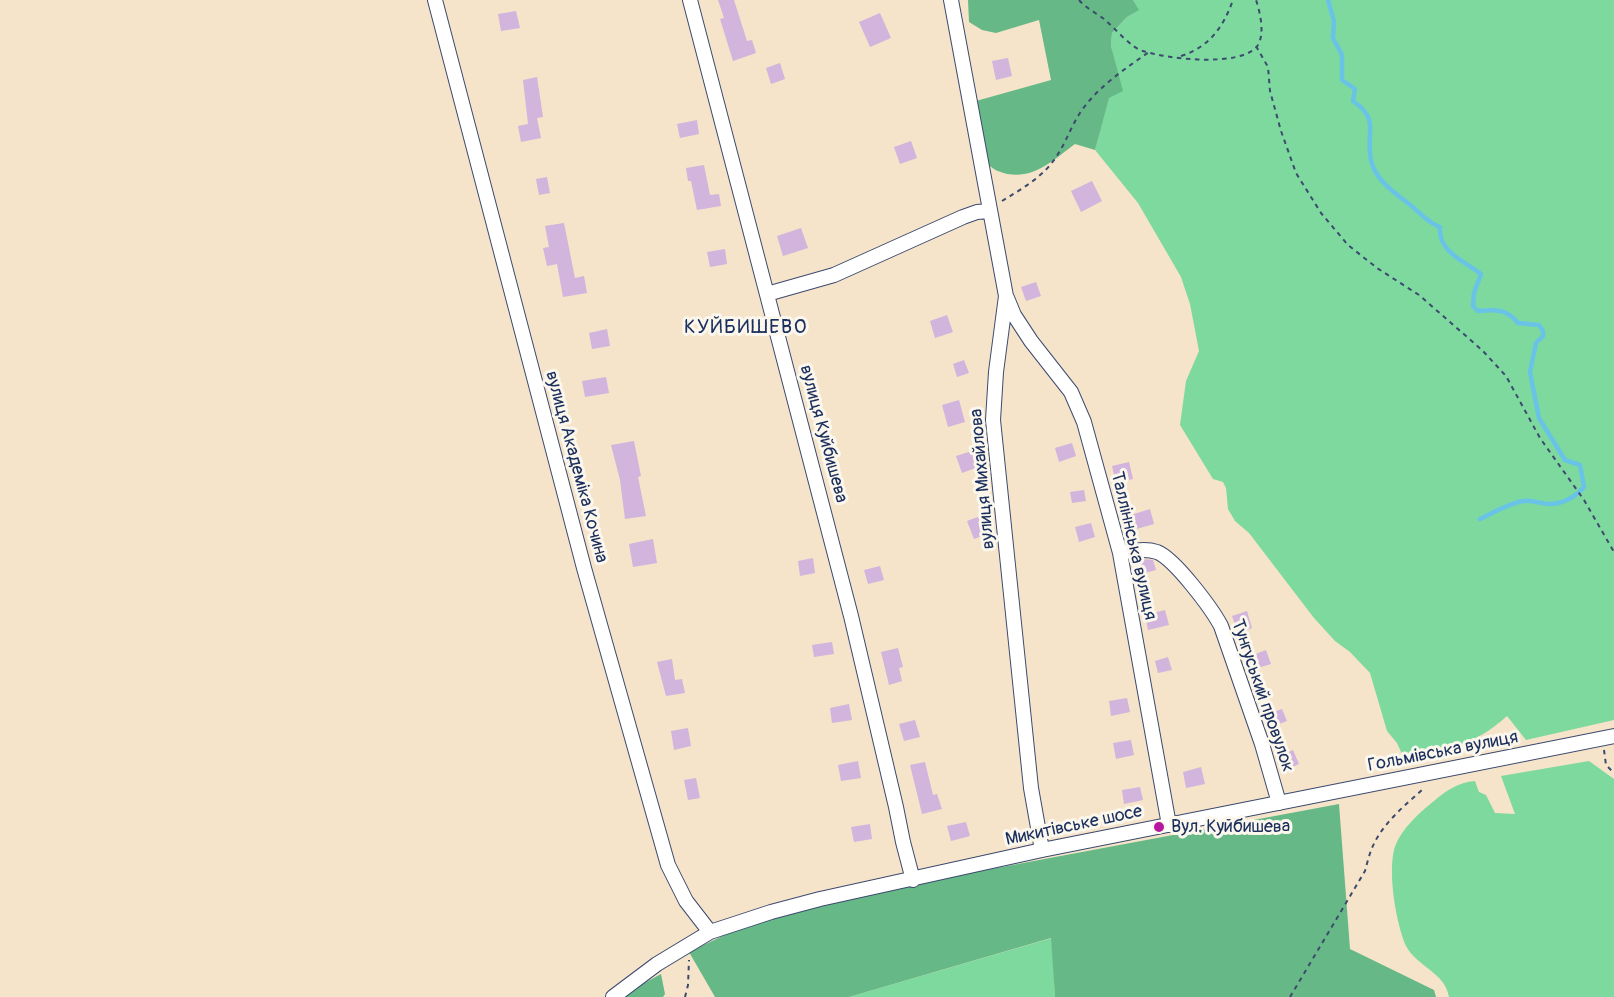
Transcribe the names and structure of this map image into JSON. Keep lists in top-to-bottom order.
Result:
{
  "streets": {
    "street": [
      "вулиця Куйбишева",
      "вулиця Академіка Кочина",
      "вулиця Михайлова",
      "Талліннська вулиця",
      "Тунгуський провулок",
      "Гольмівська вулиця",
      "Микитівське шосе"
    ]
  },
  "crossings": [
    ["вулиця Куйбишева", "Микитівське шосе"],
    ["вулиця Академіка Кочина", "Микитівське шосе"],
    ["вулиця Михайлова", "Талліннська вулиця"],
    ["вулиця Михайлова", "Микитівське шосе"],
    ["Талліннська вулиця", "Тунгуський провулок"],
    ["Талліннська вулиця", "Микитівське шосе"],
    ["Тунгуський провулок", "Гольмівська вулиця"],
    ["Тунгуський провулок", "Микитівське шосе"],
    ["Гольмівська вулиця", "Микитівське шосе"]
  ],
  "districts": ["КУЙБИШЕВО"],
  "places": ["Вул. Куйбишева"]
}
